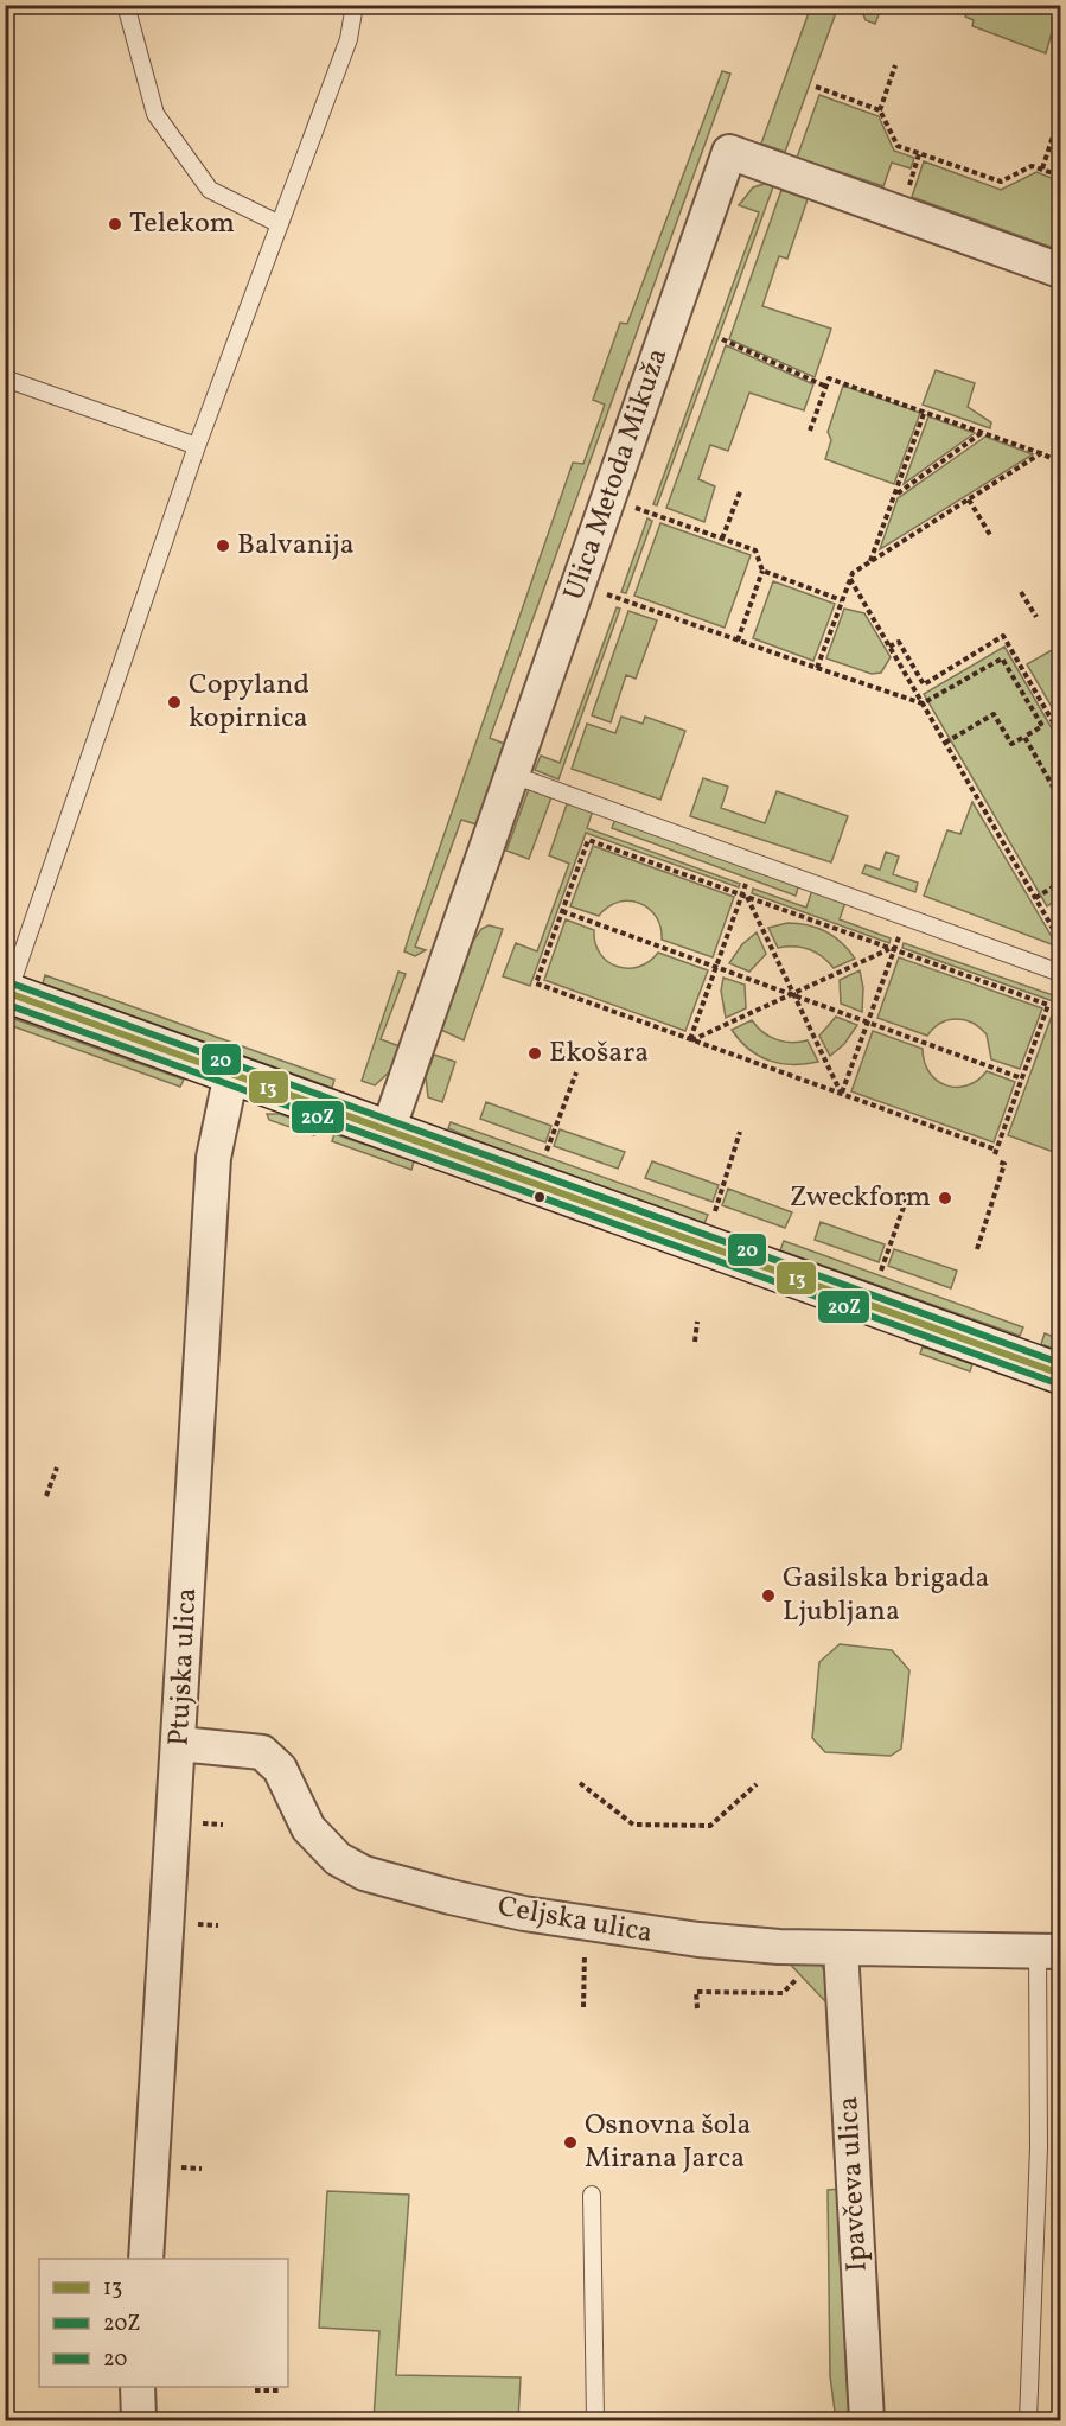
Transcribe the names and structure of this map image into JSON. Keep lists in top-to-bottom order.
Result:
{
  "streets": {
    "street": [
      "Ulica Metoda Mikuža",
      "Ptujska ulica",
      "Celjska ulica",
      "Ipavčeva ulica"
    ]
  },
  "crossings": [
    ["Ptujska ulica", "Celjska ulica"],
    ["Celjska ulica", "Ipavčeva ulica"]
  ],
  "places": [
    "Telekom",
    "Balvanija",
    "Copyland kopirnica",
    "Ekošara",
    "Zweckform",
    "Gasilska brigada Ljubljana",
    "Osnovna šola Mirana Jarca"
  ],
  "lines": ["transit line 20", "transit line 13", "transit line 20Z"],
  "legend": ["13", "20Z", "20"]
}
